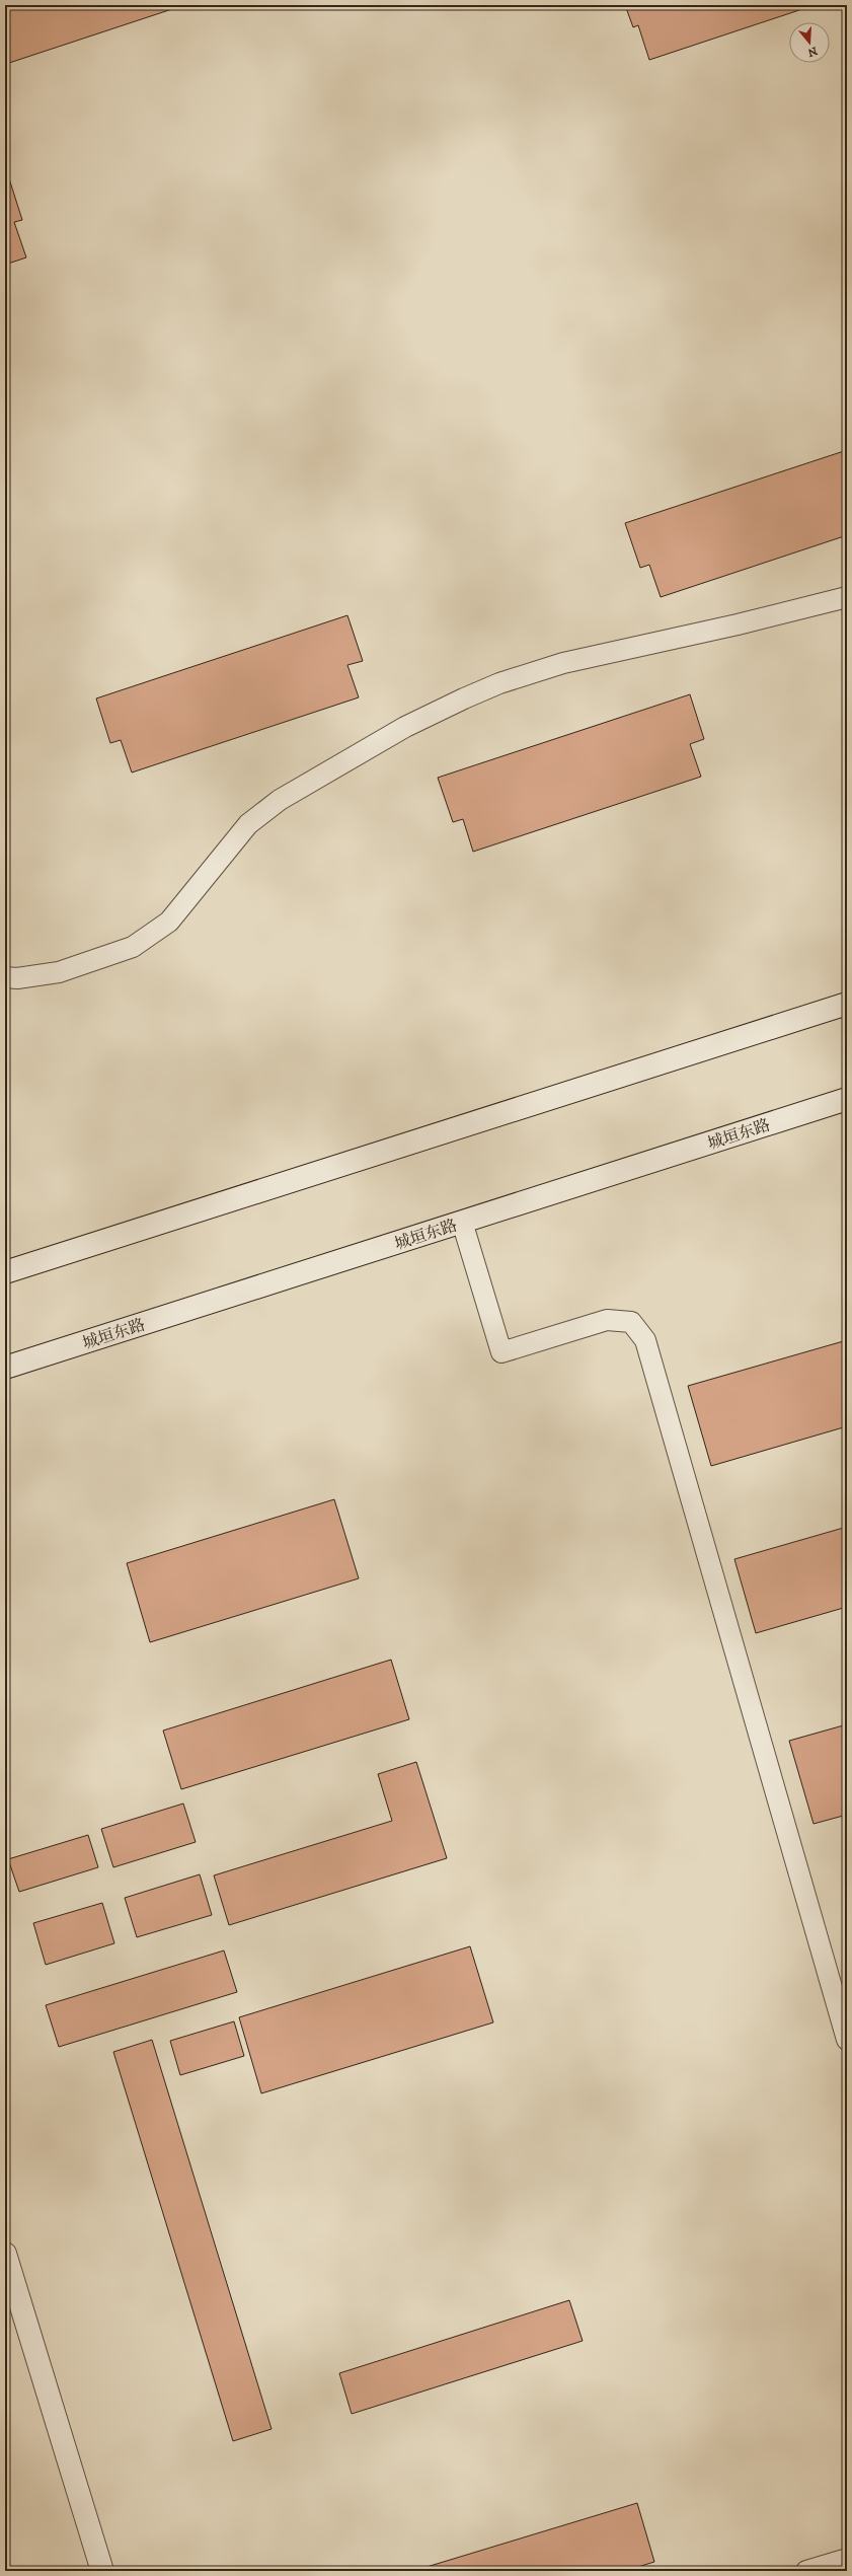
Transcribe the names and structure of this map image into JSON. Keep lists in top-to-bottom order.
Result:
{
  "streets": {
    "main road": ["城垣东路"]
  },
  "north": "bottom"
}
